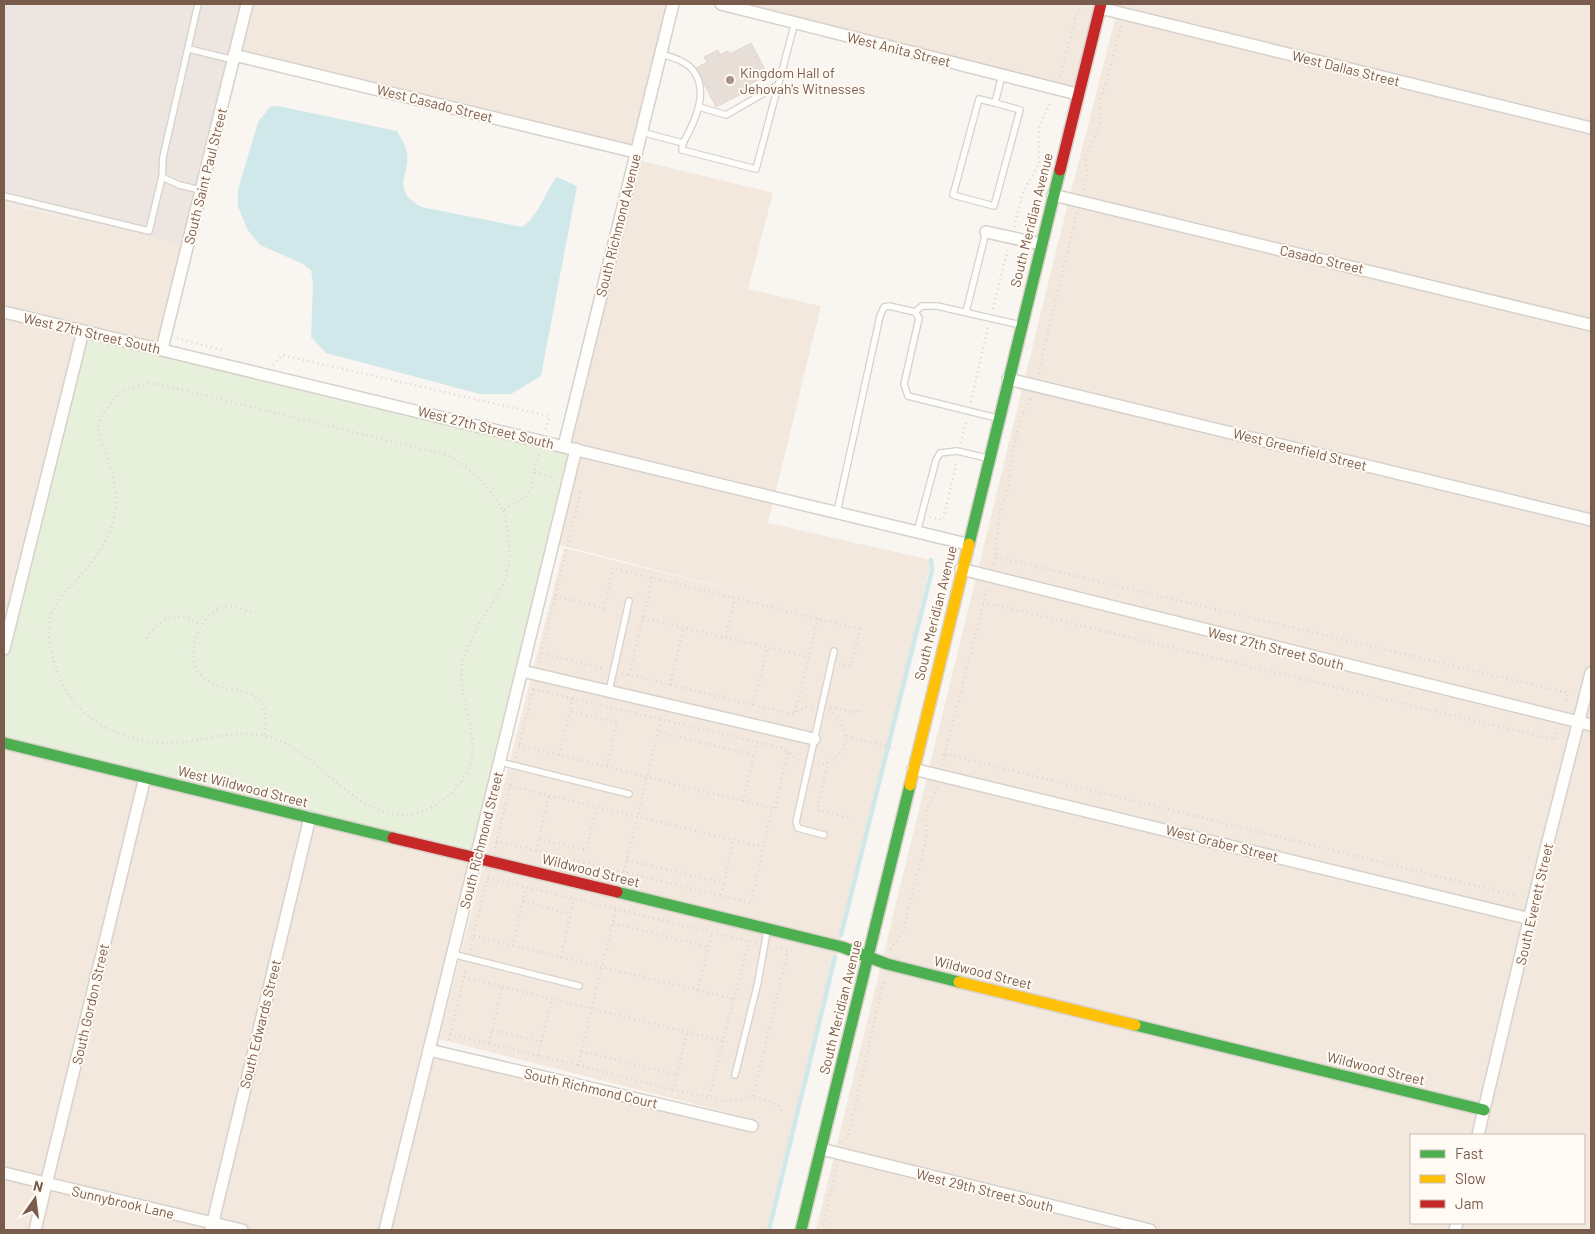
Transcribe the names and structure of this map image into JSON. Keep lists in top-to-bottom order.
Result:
{
  "streets": {
    "street": [
      "West Anita Street",
      "West Dallas Street",
      "West Casado Street",
      "South Saint Paul Street",
      "South Meridian Avenue",
      "South Richmond Avenue",
      "Casado Street",
      "West 27th Street South",
      "West Greenfield Street",
      "West Wildwood Street",
      "South Richmond Street",
      "West Graber Street",
      "Wildwood Street",
      "South Everett Street",
      "South Gordon Street",
      "South Edwards Street",
      "South Richmond Court",
      "West 29th Street South",
      "Sunnybrook Lane"
    ]
  },
  "crossings": [
    ["West Anita Street", "South Meridian Avenue"],
    ["West Dallas Street", "South Meridian Avenue"],
    ["West Casado Street", "South Saint Paul Street"],
    ["West Casado Street", "South Richmond Avenue"],
    ["South Saint Paul Street", "West 27th Street South"],
    ["South Meridian Avenue", "Casado Street"],
    ["South Meridian Avenue", "West 27th Street South"],
    ["South Meridian Avenue", "West Greenfield Street"],
    ["South Meridian Avenue", "West Graber Street"],
    ["South Meridian Avenue", "Wildwood Street"],
    ["South Meridian Avenue", "West 29th Street South"],
    ["South Richmond Avenue", "West 27th Street South"],
    ["West 27th Street South", "South Richmond Street"],
    ["West 27th Street South", "South Everett Street"],
    ["West Wildwood Street", "South Richmond Street"],
    ["West Wildwood Street", "Wildwood Street"],
    ["West Wildwood Street", "South Gordon Street"],
    ["West Wildwood Street", "South Edwards Street"],
    ["South Richmond Street", "Wildwood Street"],
    ["South Richmond Street", "South Richmond Court"],
    ["West Graber Street", "South Everett Street"],
    ["Wildwood Street", "South Everett Street"],
    ["South Gordon Street", "Sunnybrook Lane"],
    ["South Edwards Street", "Sunnybrook Lane"]
  ],
  "places": ["Kingdom Hall of Jehovah's Witnesses"],
  "legend": ["Fast", "Slow", "Jam"],
  "north": "top"
}
